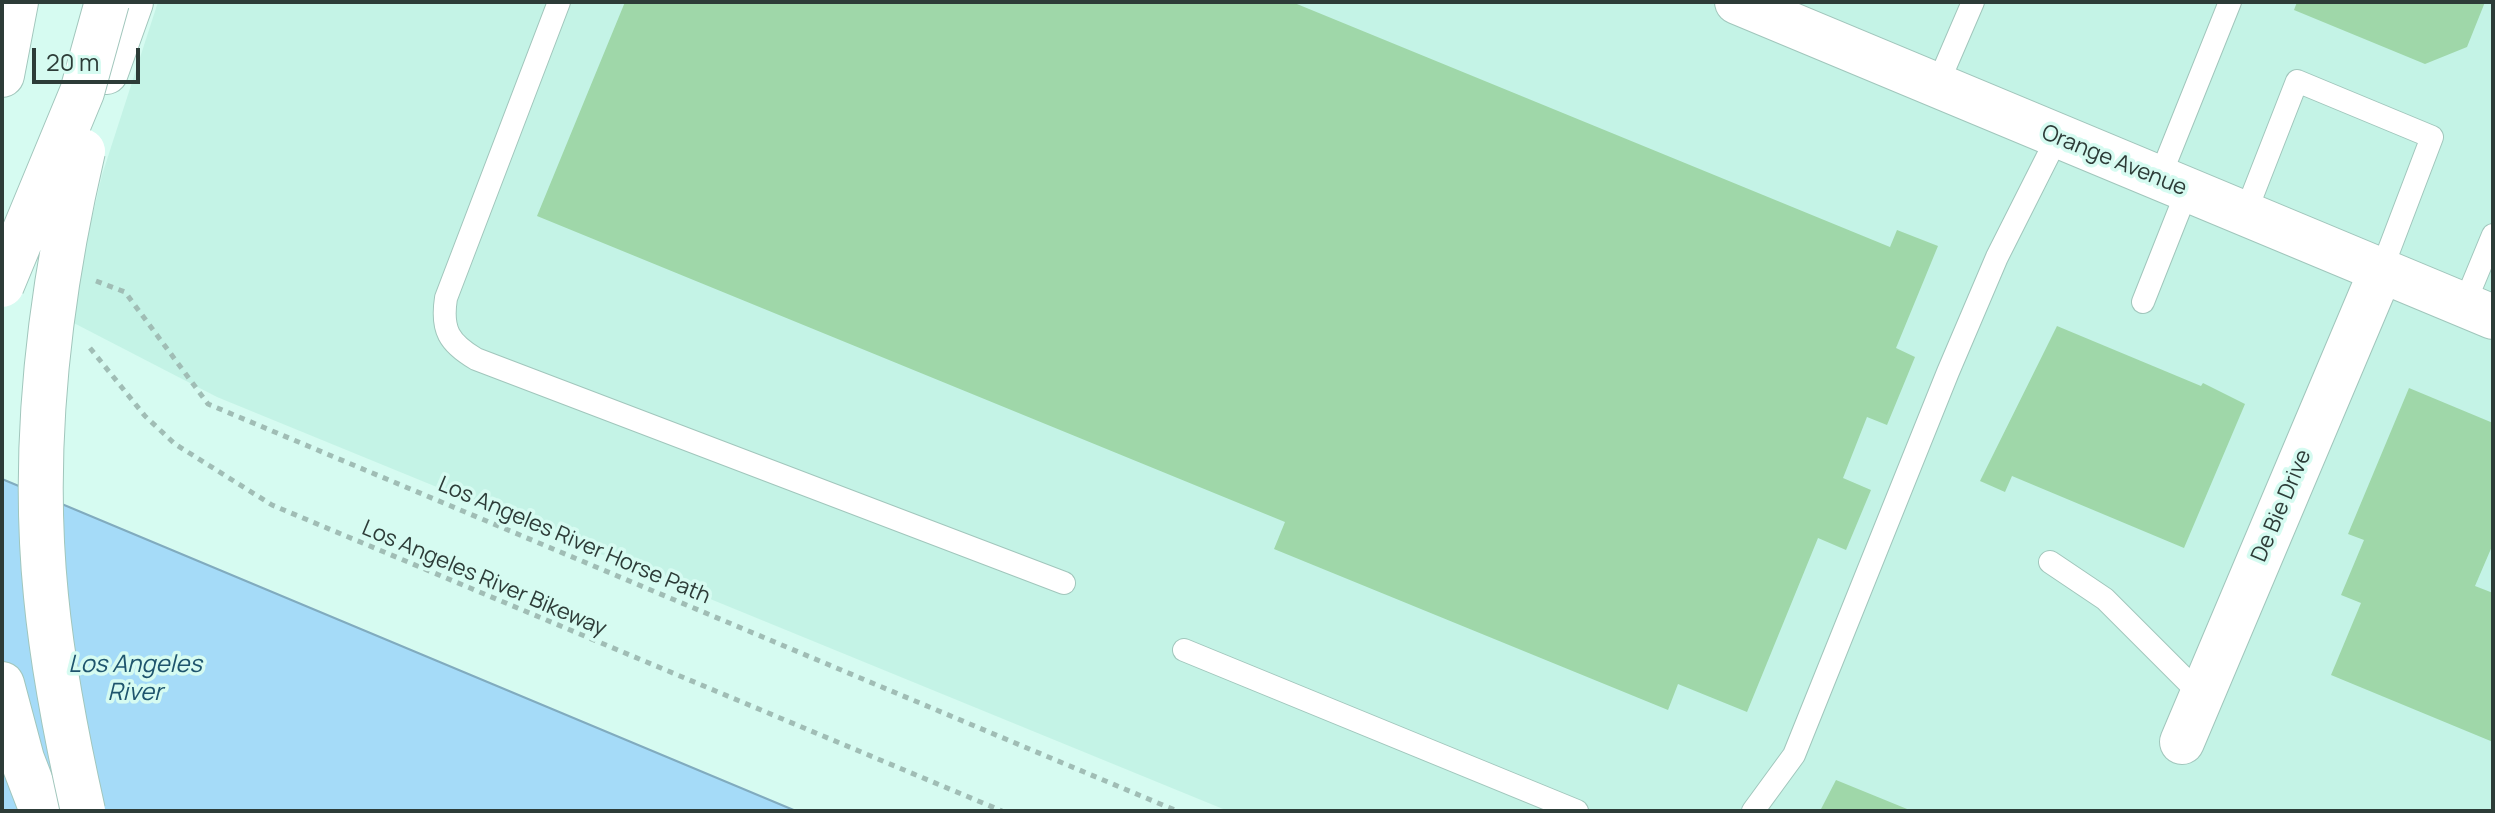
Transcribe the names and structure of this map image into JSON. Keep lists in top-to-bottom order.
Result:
{
  "streets": {
    "main road": ["Orange Avenue", "De Bie Drive"],
    "path": ["Los Angeles River Horse Path", "Los Angeles River Bikeway"]
  },
  "crossings": [
    ["Orange Avenue", "De Bie Drive"]
  ],
  "water": ["Los Angeles River"],
  "scale_bar": "20 m"
}
